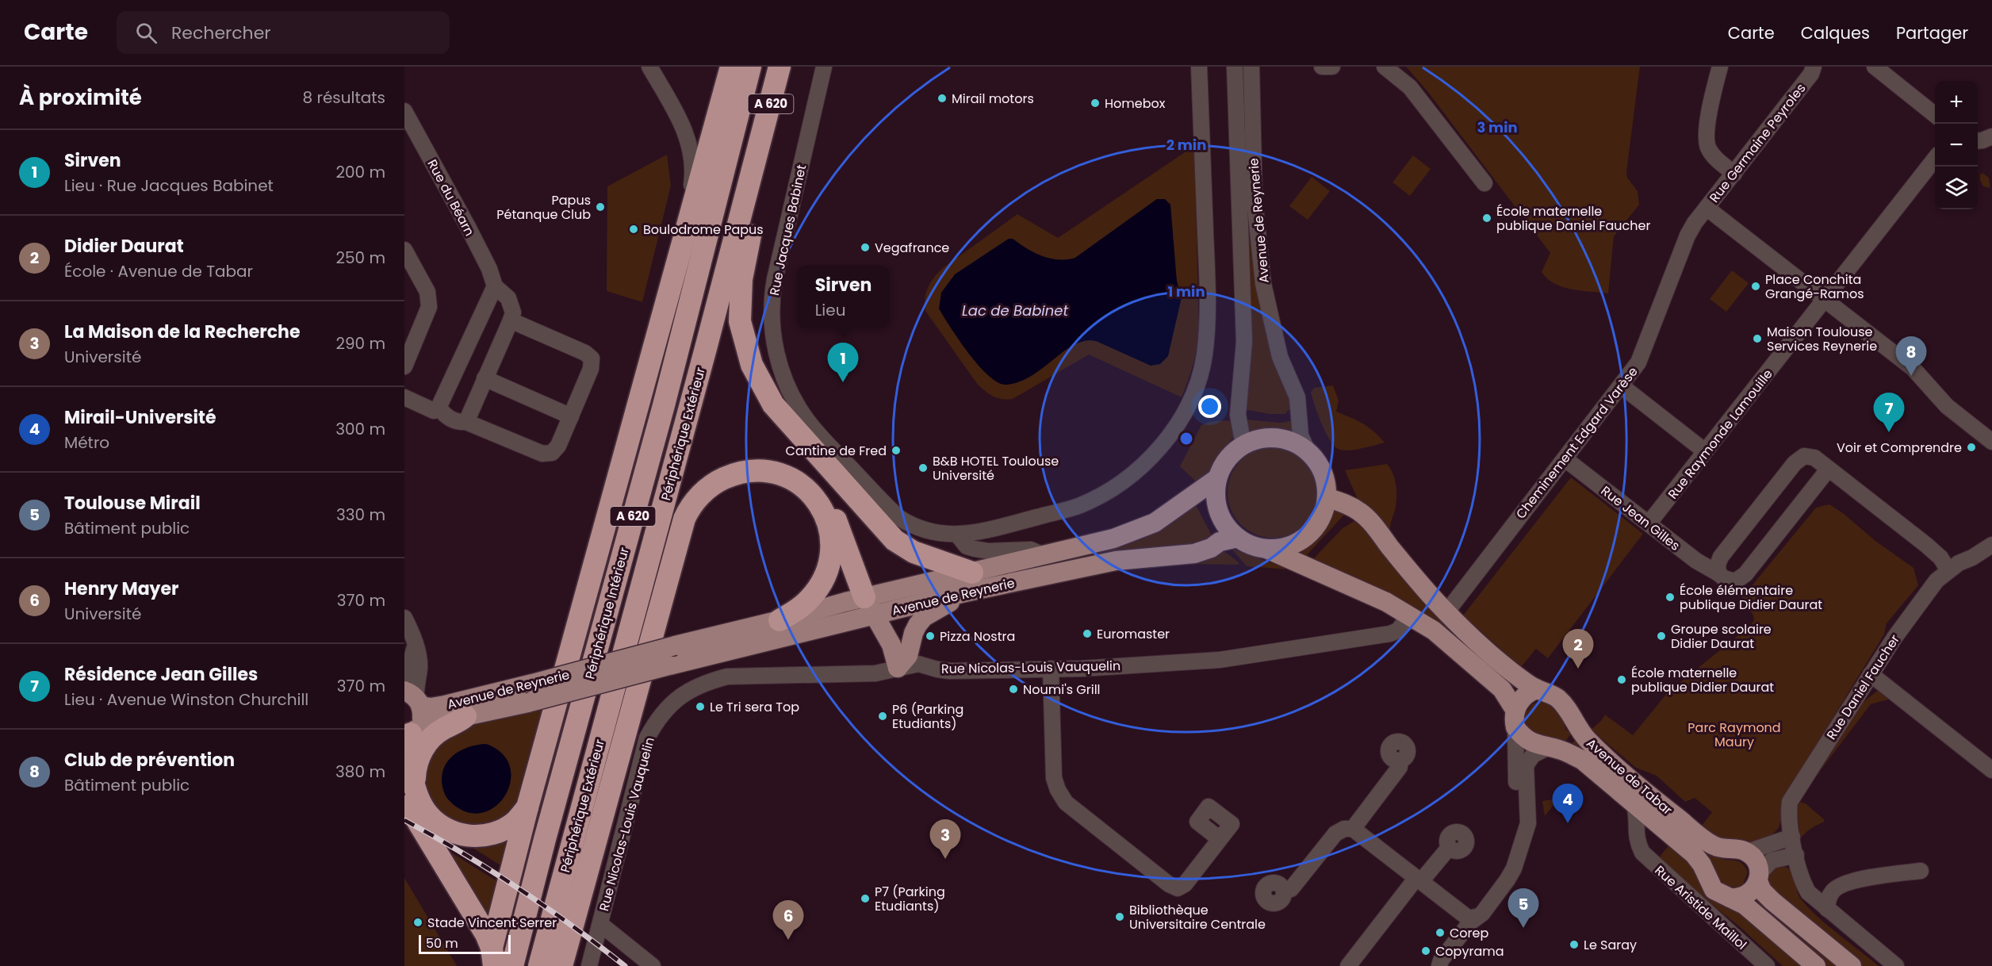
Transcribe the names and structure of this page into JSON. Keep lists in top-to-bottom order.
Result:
{
  "streets": {
    "highway": ["A 620", "Périphérique Extérieur", "Périphérique Intérieur"],
    "main road": ["Avenue de Reynerie", "Avenue de Tabar"],
    "street": [
      "Rue Germaine Peyroles",
      "Rue du Béarn",
      "Rue Jacques Babinet",
      "Rue Raymonde Lamouille",
      "Cheminement Edgard Varèse",
      "Rue Jean Gilles",
      "Rue Nicolas-Louis Vauquelin",
      "Rue Daniel Faucher",
      "Rue Aristide Maillol"
    ]
  },
  "crossings": [
    ["Rue Germaine Peyroles", "Rue Raymonde Lamouille"],
    ["Rue Germaine Peyroles", "Cheminement Edgard Varèse"],
    ["Avenue de Reynerie", "Avenue de Tabar"],
    ["Rue Raymonde Lamouille", "Rue Jean Gilles"],
    ["Cheminement Edgard Varèse", "Rue Jean Gilles"],
    ["Cheminement Edgard Varèse", "Avenue de Tabar"],
    ["Rue Nicolas-Louis Vauquelin", "Avenue de Tabar"]
  ],
  "water": ["Lac de Babinet"],
  "parks": ["Parc Raymond Maury"],
  "places": [
    "Mirail motors",
    "Homebox",
    "Papus Pétanque Club",
    "École maternelle publique Daniel Faucher",
    "Boulodrome Papus",
    "Vegafrance",
    "Place Conchita Grangé-Ramos",
    "Maison Toulouse Services Reynerie",
    "Voir et Comprendre",
    "Cantine de Fred",
    "B&B HOTEL Toulouse Université",
    "École élémentaire publique Didier Daurat",
    "Euromaster",
    "Pizza Nostra",
    "Groupe scolaire Didier Daurat",
    "École maternelle publique Didier Daurat",
    "Noumi's Grill",
    "Le Tri sera Top",
    "P6 (Parking Etudiants)",
    "P7 (Parking Etudiants)",
    "Bibliothèque Universitaire Centrale",
    "Stade Vincent Serrer",
    "Corep",
    "Le Saray",
    "Copyrama"
  ],
  "scale_bar": "50 m",
  "page": {
    "header": "Carte",
    "search": "Rechercher",
    "nav": ["Carte", "Calques", "Partager"],
    "heading": ["À proximité", "8 résultats"],
    "map_buttons": ["+", "−"],
    "list": [
      {
        "mark": "1",
        "name": "Sirven",
        "note": "Lieu · Rue Jacques Babinet",
        "value": "200 m"
      },
      {
        "mark": "2",
        "name": "Didier Daurat",
        "note": "École · Avenue de Tabar",
        "value": "250 m"
      },
      {
        "mark": "3",
        "name": "La Maison de la Recherche",
        "note": "Université",
        "value": "290 m"
      },
      {
        "mark": "4",
        "name": "Mirail-Université",
        "note": "Métro",
        "value": "300 m"
      },
      {
        "mark": "5",
        "name": "Toulouse Mirail",
        "note": "Bâtiment public",
        "value": "330 m"
      },
      {
        "mark": "6",
        "name": "Henry Mayer",
        "note": "Université",
        "value": "370 m"
      },
      {
        "mark": "7",
        "name": "Résidence Jean Gilles",
        "note": "Lieu · Avenue Winston Churchill",
        "value": "370 m"
      },
      {
        "mark": "8",
        "name": "Club de prévention",
        "note": "Bâtiment public",
        "value": "380 m"
      }
    ],
    "popup": ["Sirven", "Lieu"],
    "pins": [
      "8",
      "1",
      "7",
      "2",
      "4",
      "3",
      "5",
      "6"
    ],
    "scale": "50 m"
  },
  "rings": ["3 min", "2 min", "1 min"]
}
